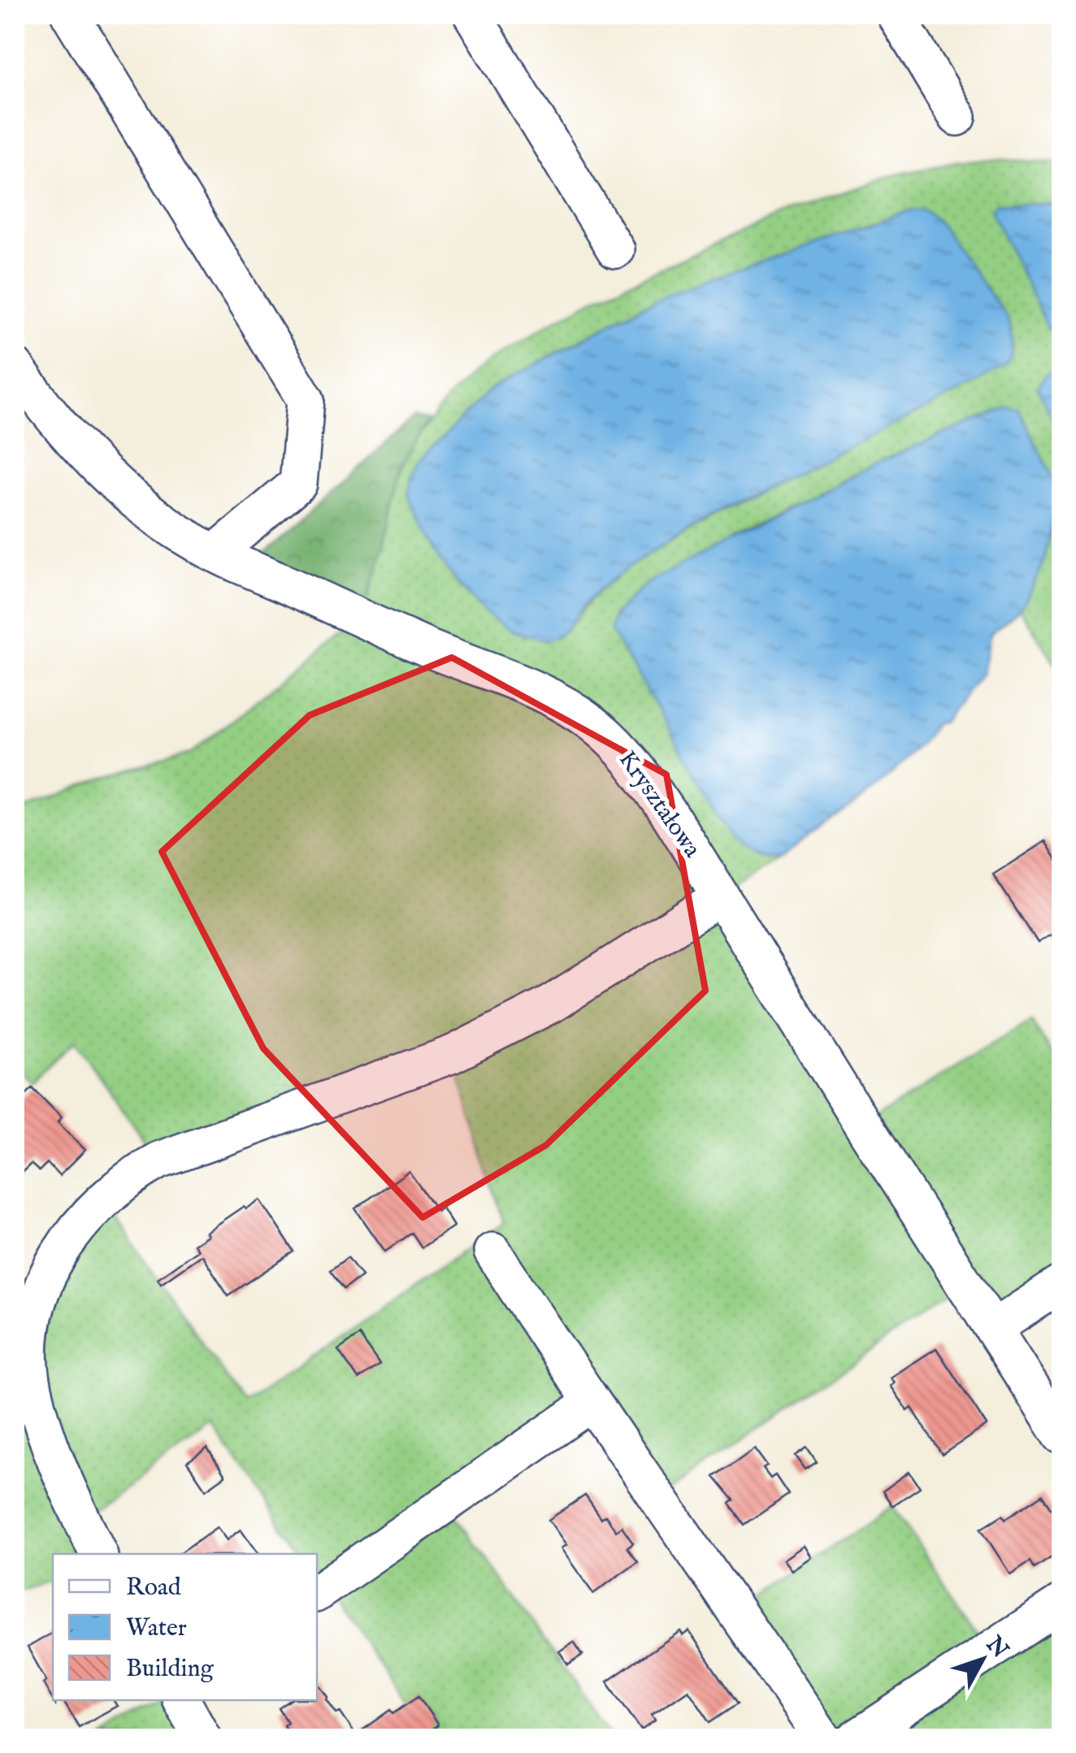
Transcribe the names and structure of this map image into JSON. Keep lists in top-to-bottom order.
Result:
{
  "streets": {
    "lane": ["Kryształowa"]
  },
  "legend": ["Road", "Water", "Building"],
  "north": "top right"
}
